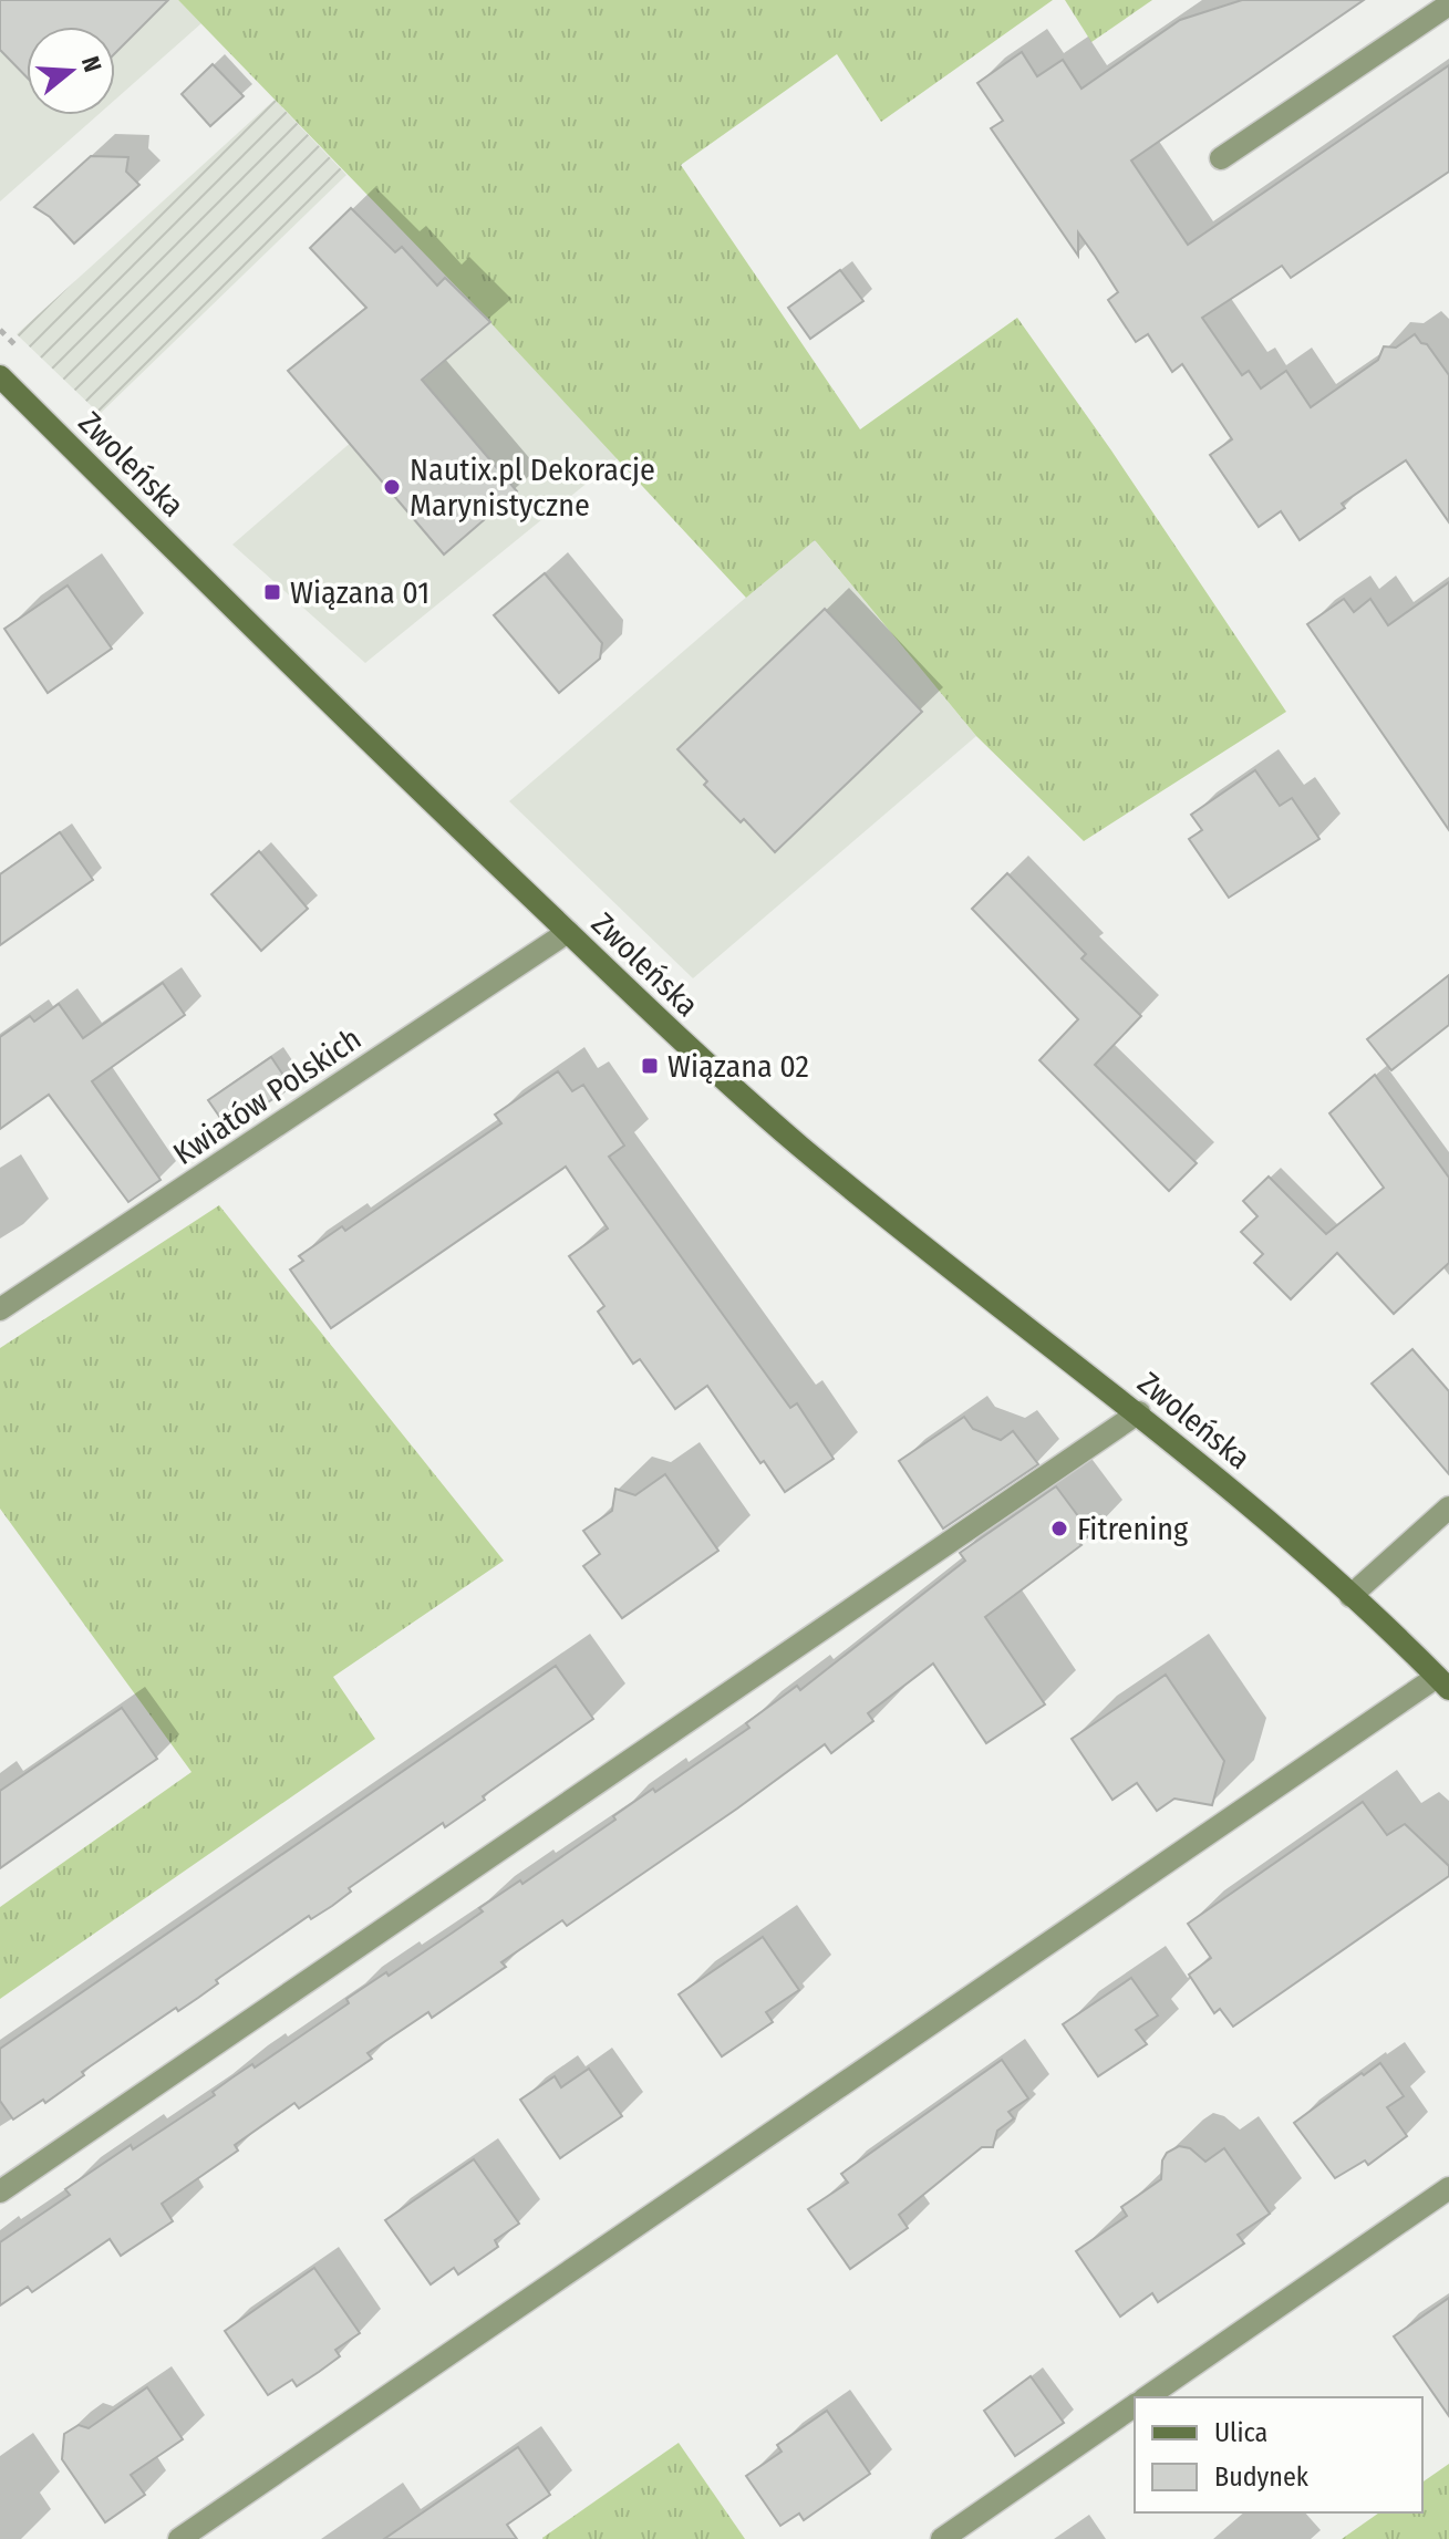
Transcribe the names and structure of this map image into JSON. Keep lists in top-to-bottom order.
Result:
{
  "streets": {
    "street": ["Zwoleńska", "Kwiatów Polskich"]
  },
  "crossings": [
    ["Zwoleńska", "Kwiatów Polskich"]
  ],
  "places": {
    "other": ["Nautix.pl Dekoracje Marynistyczne", "Fitrening"],
    "transit": ["Wiązana 01", "Wiązana 02"]
  },
  "legend": ["Ulica", "Budynek"],
  "north": "right"
}
